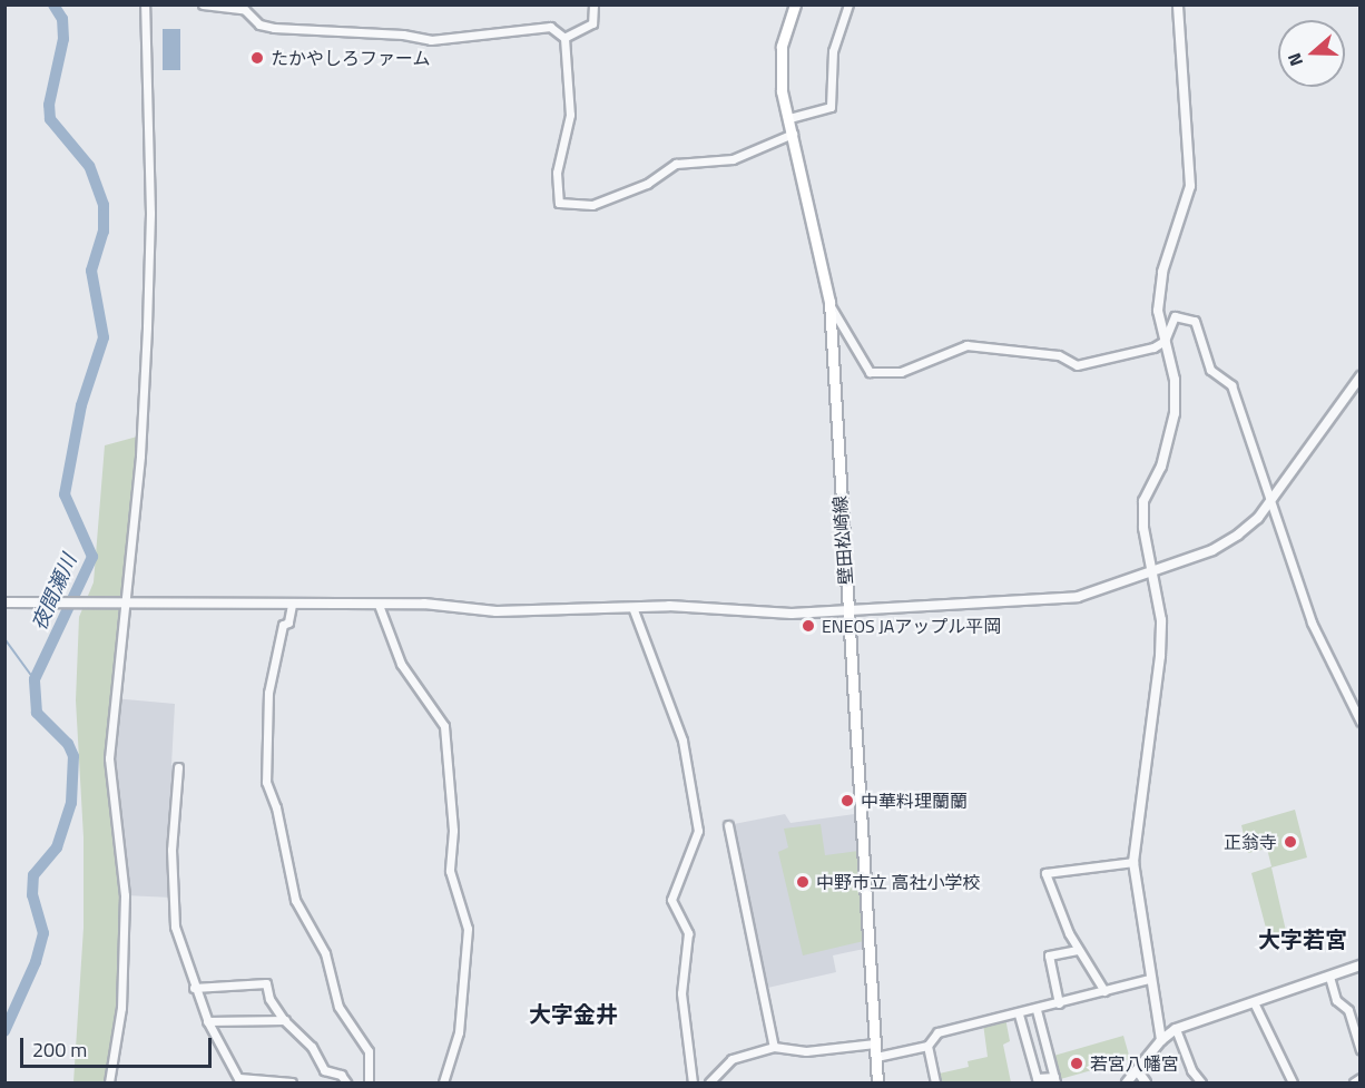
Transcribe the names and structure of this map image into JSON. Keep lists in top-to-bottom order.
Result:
{
  "streets": {
    "main road": ["壁田松崎線"]
  },
  "districts": ["大字若宮", "大字金井"],
  "water": ["夜間瀬川"],
  "places": [
    "たかやしろファーム",
    "ENEOS JAアップル平岡",
    "中華料理蘭蘭",
    "正翁寺",
    "中野市立 高社小学校",
    "若宮八幡宮"
  ],
  "scale_bar": "200 m",
  "north": "left"
}
